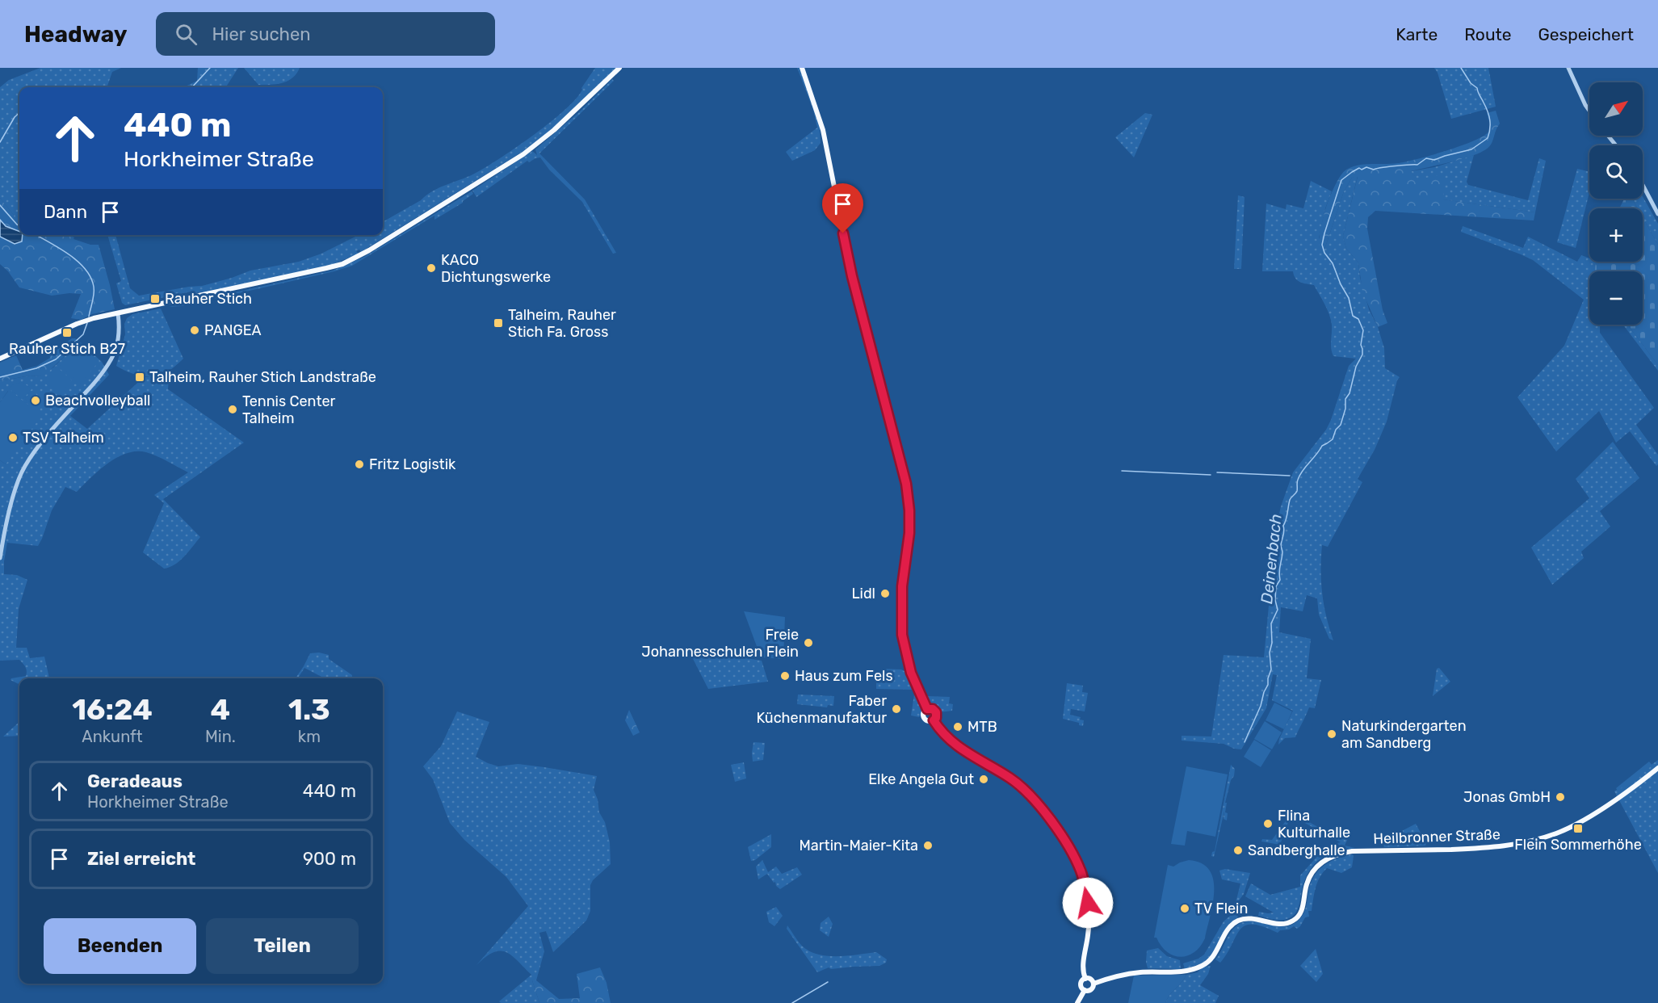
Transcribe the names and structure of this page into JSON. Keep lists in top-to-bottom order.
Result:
{
  "streets": {
    "main road": ["Heilbronner Straße"]
  },
  "water": ["Deinenbach"],
  "places": {
    "other": [
      "KACO Dichtungswerke",
      "PANGEA",
      "Beachvolleyball",
      "Tennis Center Talheim",
      "TSV Talheim",
      "Fritz Logistik",
      "Lidl",
      "Freie Johannesschulen Flein",
      "Haus zum Fels",
      "Faber Küchenmanufaktur",
      "MTB",
      "Naturkindergarten am Sandberg",
      "Elke Angela Gut",
      "Jonas GmbH",
      "Flina Kulturhalle",
      "Martin-Maier-Kita",
      "Sandberghalle",
      "TV Flein"
    ],
    "transit": [
      "Rauher Stich",
      "Talheim, Rauher Stich Fa. Gross",
      "Rauher Stich B27",
      "Talheim, Rauher Stich Landstraße",
      "Flein Sommerhöhe"
    ]
  },
  "north": "top right",
  "page": {
    "header": "Headway",
    "search": "Hier suchen",
    "nav": ["Karte", "Route", "Gespeichert"],
    "map_buttons": ["+", "−"],
    "turn": ["440 m", "Horkheimer Straße"],
    "then": "Dann",
    "eta": [
      "16:24",
      "Ankunft",
      "4",
      "Min.",
      "1.3",
      "km"
    ],
    "list": [
      {
        "name": "Geradeaus",
        "note": "Horkheimer Straße",
        "value": "440 m"
      },
      {
        "name": "Ziel erreicht",
        "value": "900 m"
      }
    ],
    "buttons": ["Beenden", "Teilen"]
  }
}
